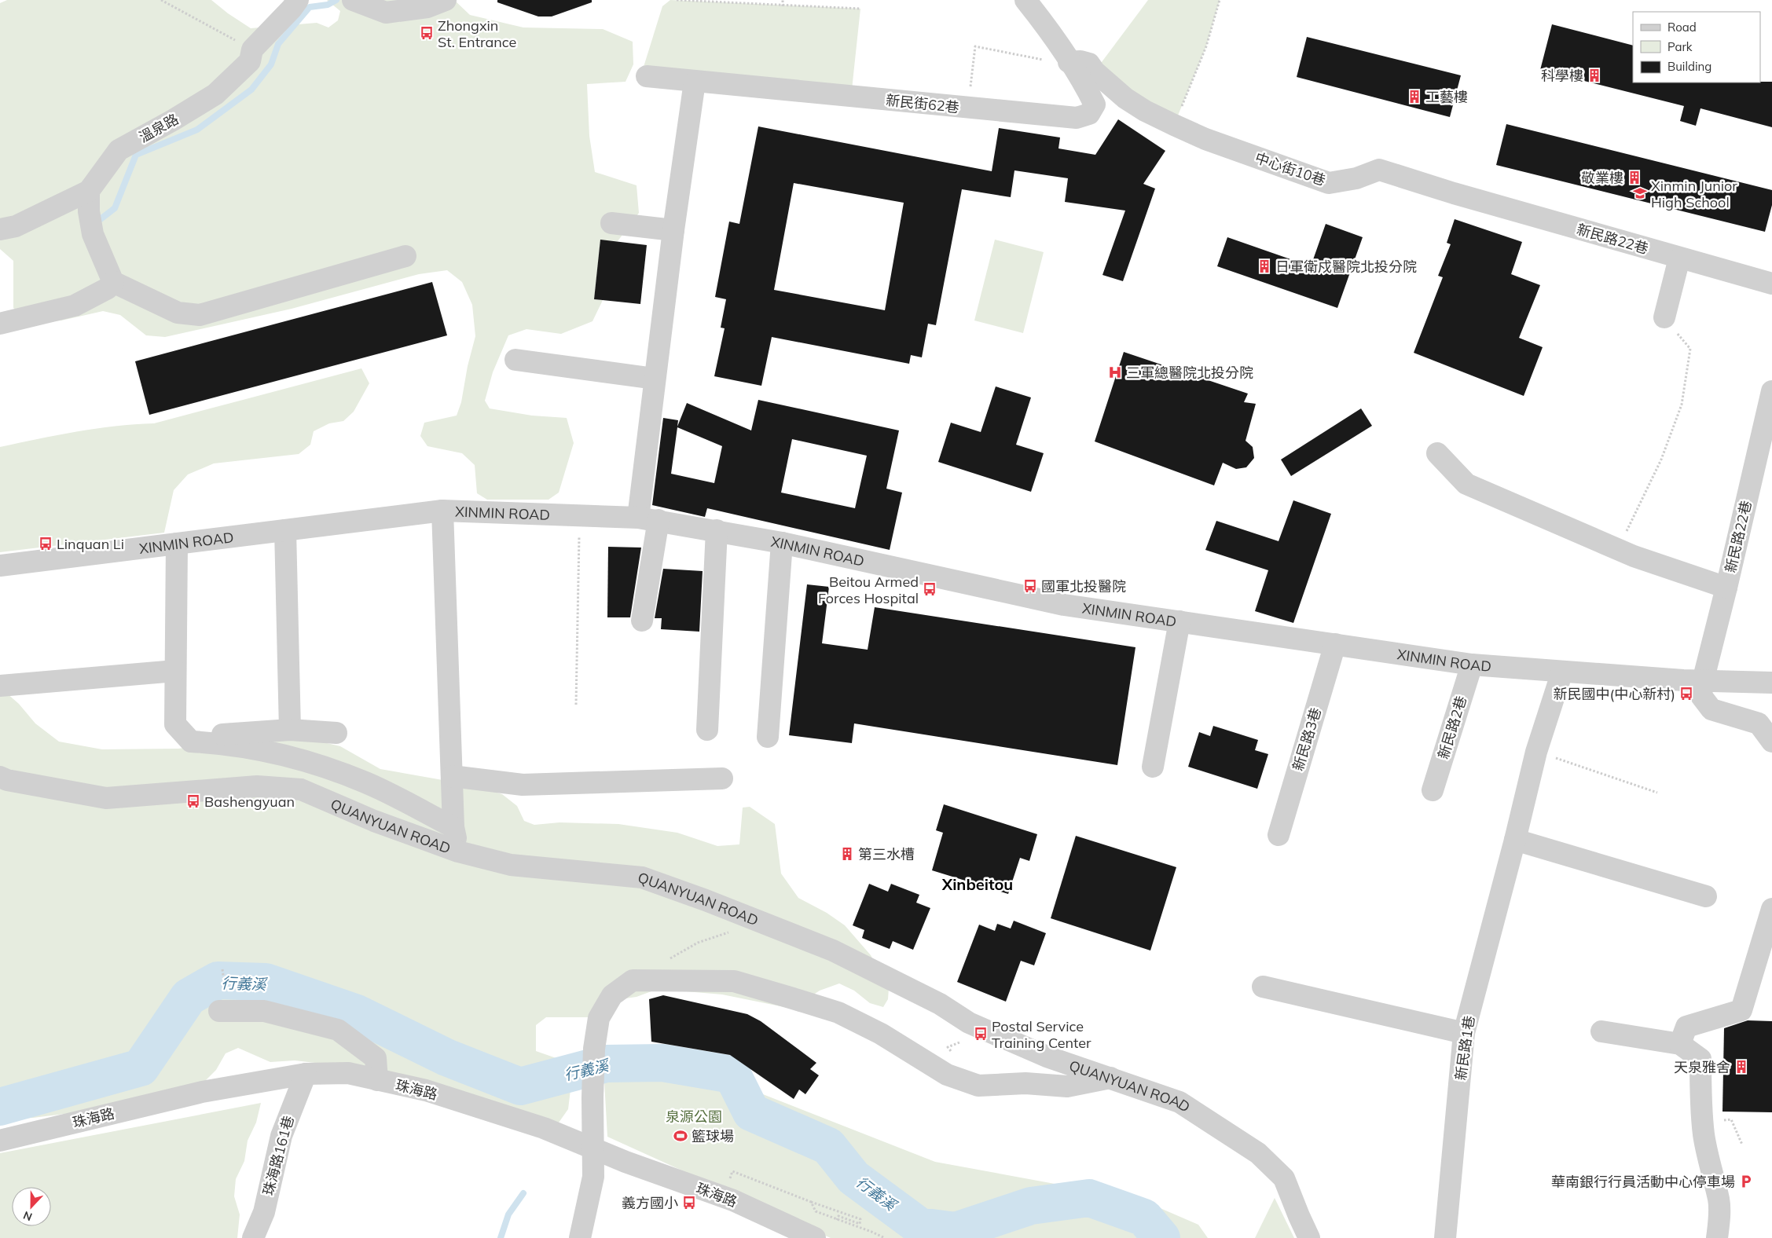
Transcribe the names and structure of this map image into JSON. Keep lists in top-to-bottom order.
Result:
{
  "streets": {
    "street": [
      "新民街62巷",
      "溫泉路",
      "中心街10巷",
      "新民路22巷",
      "XINMIN ROAD",
      "新民路2巷",
      "新民路3巷",
      "QUANYUAN ROAD",
      "新民路1巷",
      "珠海路",
      "珠海路161巷"
    ]
  },
  "crossings": [
    ["新民街62巷", "中心街10巷"],
    ["中心街10巷", "新民路22巷"],
    ["新民路22巷", "XINMIN ROAD"],
    ["XINMIN ROAD", "新民路2巷"],
    ["XINMIN ROAD", "新民路3巷"],
    ["XINMIN ROAD", "新民路1巷"],
    ["珠海路", "珠海路161巷"]
  ],
  "districts": ["Xinbeitou"],
  "water": ["行義溪"],
  "parks": ["泉源公園"],
  "places": {
    "bus stop": [
      "Zhongxin St. Entrance",
      "Linquan Li",
      "國軍北投醫院",
      "Beitou Armed Forces Hospital",
      "新民國中(中心新村)",
      "Bashengyuan",
      "Postal Service Training Center",
      "義方國小"
    ],
    "building": [
      "科學樓",
      "工藝樓",
      "敬業樓",
      "日軍衛戍醫院北投分院",
      "第三水槽",
      "天泉雅舍"
    ],
    "school or university": ["Xinmin Junior High School"],
    "hospital": ["三軍總醫院北投分院"],
    "sports": ["籃球場"],
    "parking": ["華南銀行行員活動中心停車場"]
  },
  "legend": ["Road", "Park", "Building"],
  "north": "bottom"
}
